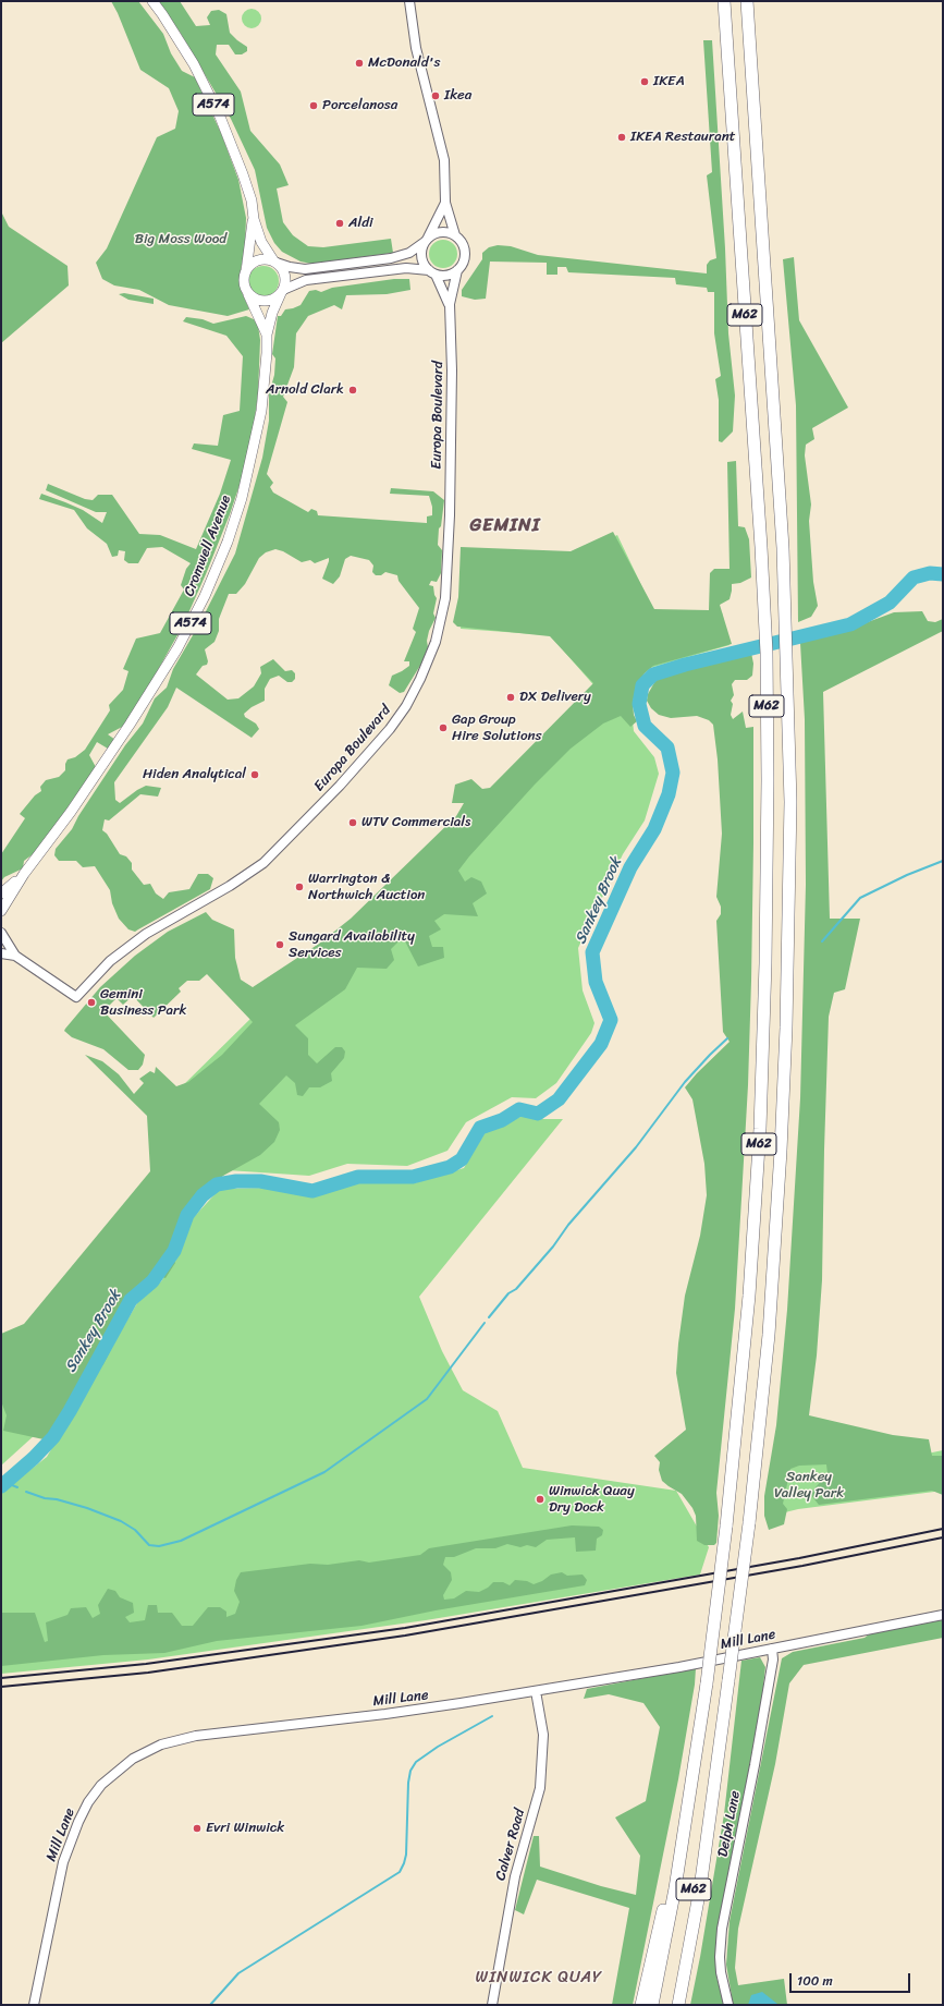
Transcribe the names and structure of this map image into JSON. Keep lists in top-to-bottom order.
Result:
{
  "streets": {
    "highway": ["M62"],
    "main road": ["A574", "Cromwell Avenue"],
    "street": [
      "Europa Boulevard",
      "Mill Lane",
      "Delph Lane",
      "Calver Road"
    ]
  },
  "crossings": [
    ["A574", "Cromwell Avenue"],
    ["Mill Lane", "Delph Lane"],
    ["Mill Lane", "Calver Road"]
  ],
  "districts": ["GEMINI", "WINWICK QUAY"],
  "water": ["Sankey Brook"],
  "parks": ["Big Moss Wood", "Sankey Valley Park"],
  "places": [
    "McDonald's",
    "IKEA",
    "Ikea",
    "Porcelanosa",
    "IKEA Restaurant",
    "Aldi",
    "Arnold Clark",
    "DX Delivery",
    "Gap Group Hire Solutions",
    "Hiden Analytical",
    "WTV Commercials",
    "Warrington & Northwich Auction",
    "Sungard Availability Services",
    "Gemini Business Park",
    "Winwick Quay Dry Dock",
    "Evri Winwick"
  ],
  "scale_bar": "100 m"
}
